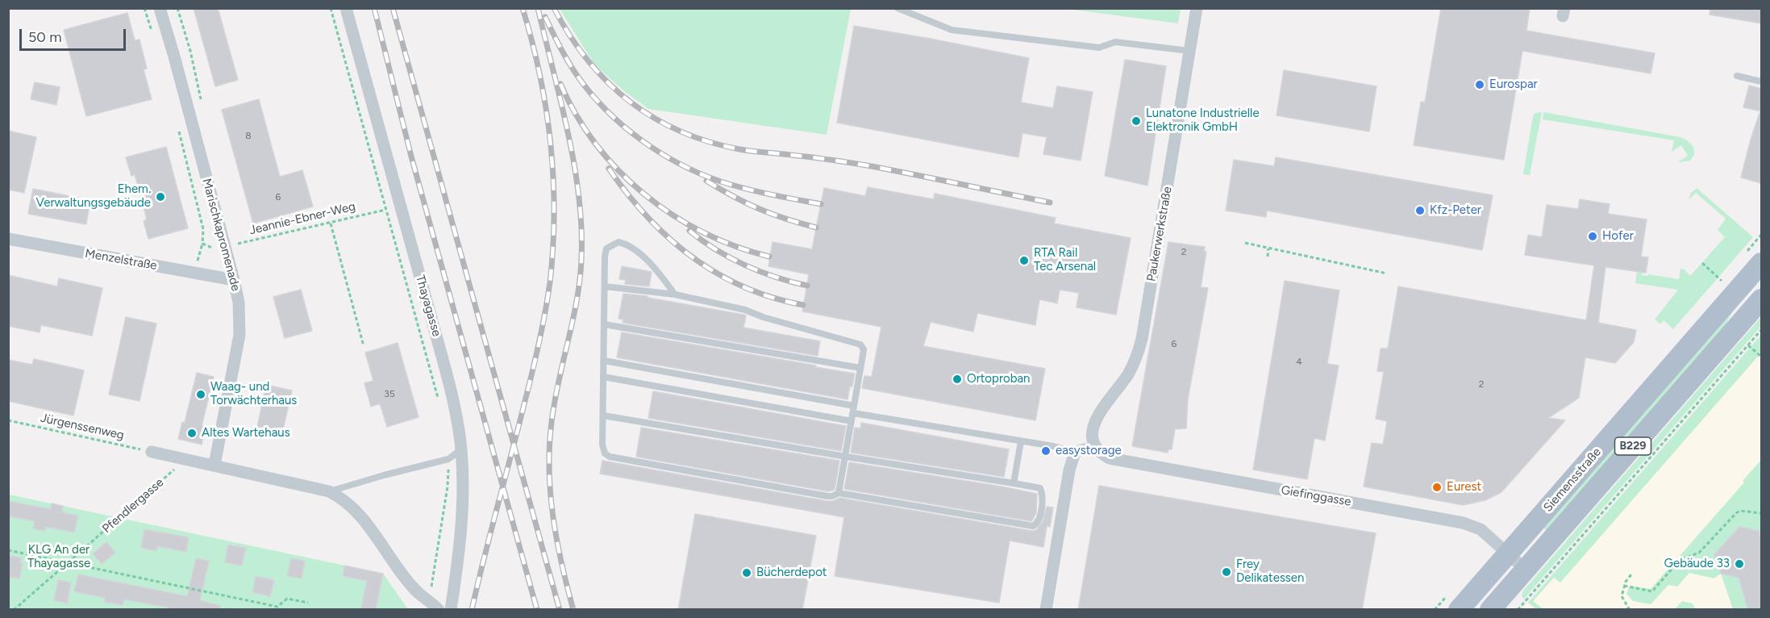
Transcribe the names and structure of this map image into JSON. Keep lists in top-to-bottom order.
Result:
{
  "streets": {
    "main road": ["B229", "Siemensstraße"],
    "street": [
      "Paukerwerkstraße",
      "Marischkapromenade",
      "Menzelstraße",
      "Thayagasse",
      "Giefinggasse"
    ],
    "path": ["Jeannie-Ebner-Weg", "Jürgenssenweg", "Pfendlergasse"]
  },
  "crossings": [
    ["Jeannie-Ebner-Weg", "Marischkapromenade"],
    ["Paukerwerkstraße", "Giefinggasse"],
    ["Marischkapromenade", "Menzelstraße"],
    ["Siemensstraße", "Giefinggasse"]
  ],
  "parks": ["KLG An der Thayagasse"],
  "places": [
    "Eurospar",
    "Lunatone Industrielle Elektronik GmbH",
    "Ehem. Verwaltungsgebäude",
    "Kfz-Peter",
    "Hofer",
    "RTA Rail Tec Arsenal",
    "Ortoproban",
    "Waag- und Torwächterhaus",
    "Altes Wartehaus",
    "easystorage",
    "Eurest",
    "Gebäude 33",
    "Frey Delikatessen",
    "Bücherdepot"
  ],
  "house_numbers": [
    "8",
    "6",
    "2",
    "6",
    "4",
    "2",
    "35"
  ],
  "scale_bar": "50 m"
}
